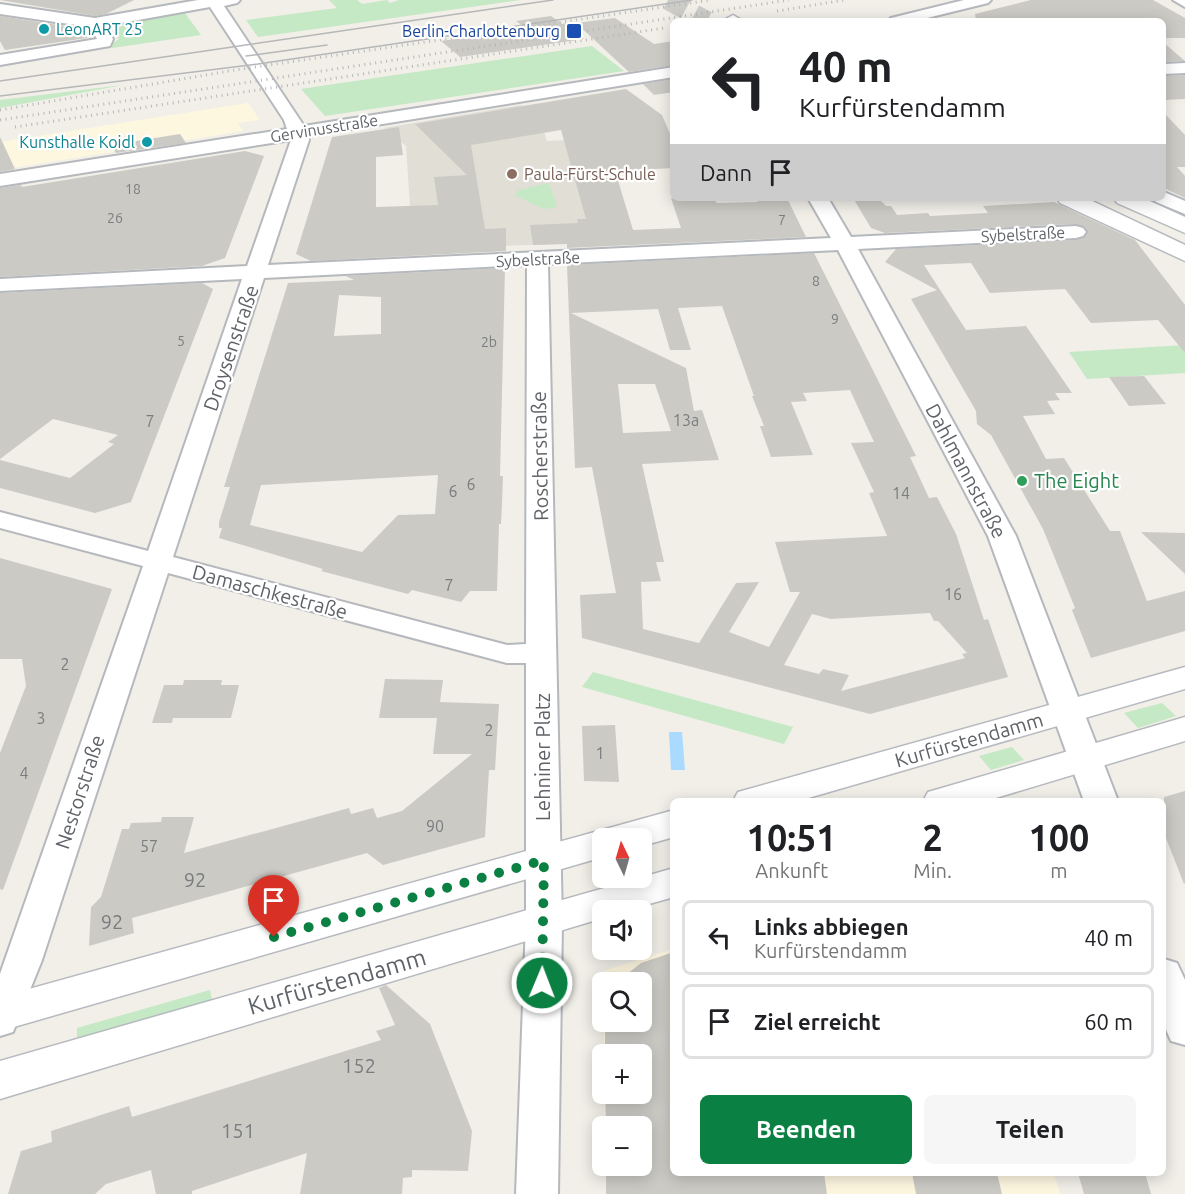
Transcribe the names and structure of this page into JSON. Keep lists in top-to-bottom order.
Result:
{
  "streets": {
    "main road": ["Kurfürstendamm"],
    "street": [
      "Gervinusstraße",
      "Sybelstraße",
      "Droysenstraße",
      "Roscherstraße",
      "Dahlmannstraße",
      "Damaschkestraße",
      "Lehniner Platz",
      "Nestorstraße"
    ]
  },
  "crossings": [
    ["Gervinusstraße", "Droysenstraße"],
    ["Sybelstraße", "Droysenstraße"],
    ["Sybelstraße", "Roscherstraße"],
    ["Sybelstraße", "Dahlmannstraße"],
    ["Droysenstraße", "Damaschkestraße"],
    ["Droysenstraße", "Nestorstraße"],
    ["Roscherstraße", "Damaschkestraße"],
    ["Roscherstraße", "Lehniner Platz"],
    ["Dahlmannstraße", "Kurfürstendamm"],
    ["Damaschkestraße", "Lehniner Platz"],
    ["Damaschkestraße", "Nestorstraße"],
    ["Kurfürstendamm", "Lehniner Platz"]
  ],
  "places": {
    "other": [
      "LeonART 25",
      "Kunsthalle Koidl",
      "Paula-Fürst-Schule",
      "The Eight"
    ],
    "transit": ["Berlin-Charlottenburg"]
  },
  "house_numbers": [
    "18",
    "26",
    "7",
    "8",
    "9",
    "5",
    "2b",
    "13a",
    "7",
    "6",
    "6",
    "14",
    "7",
    "16",
    "2",
    "3",
    "2",
    "1",
    "4",
    "90",
    "57",
    "92",
    "92",
    "152",
    "151"
  ],
  "north": "top",
  "page": {
    "turn": ["40 m", "Kurfürstendamm"],
    "then": "Dann",
    "eta": [
      "10:51",
      "Ankunft",
      "2",
      "Min.",
      "100",
      "m"
    ],
    "map_buttons": ["+", "−"],
    "list": [
      {
        "name": "Links abbiegen",
        "note": "Kurfürstendamm",
        "value": "40 m"
      },
      {
        "name": "Ziel erreicht",
        "value": "60 m"
      }
    ],
    "buttons": ["Beenden", "Teilen"]
  }
}
